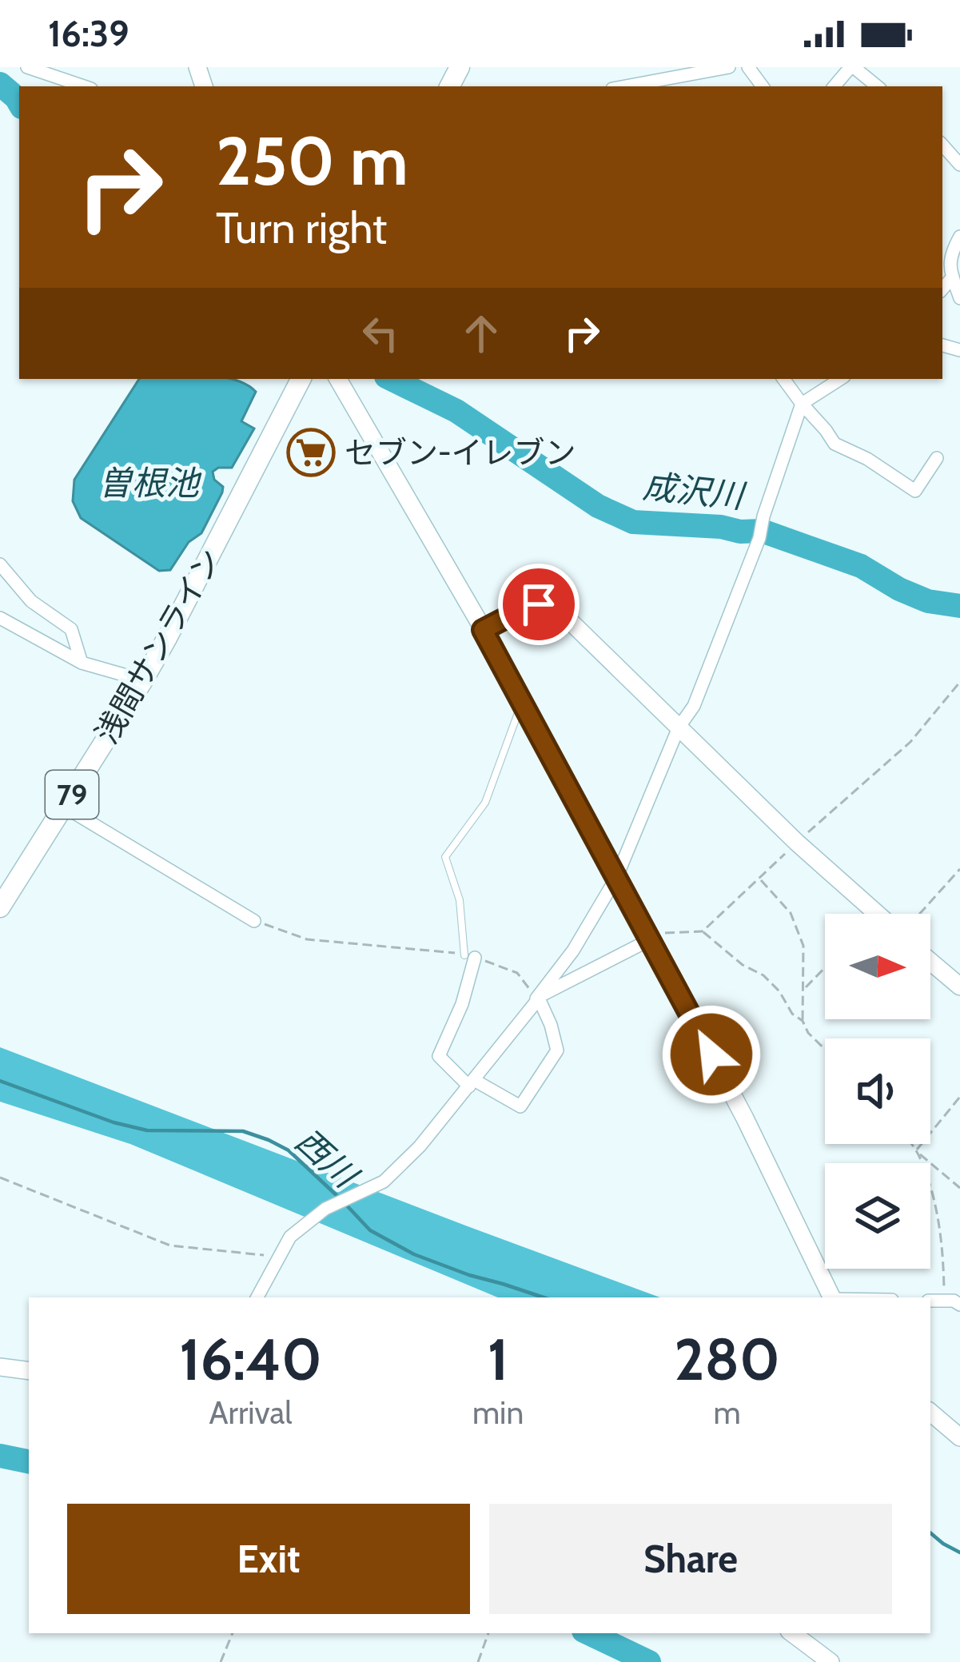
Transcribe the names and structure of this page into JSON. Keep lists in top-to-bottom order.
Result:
{
  "streets": {
    "main road": ["浅間サンライン", "79"]
  },
  "water": ["曽根池", "成沢川", "西川"],
  "places": {
    "supermarket": ["セブン-イレブン"]
  },
  "north": "right",
  "page": {
    "status": "16:39",
    "turn": ["250 m", "Turn right"],
    "eta": [
      "16:40",
      "Arrival",
      "1",
      "min",
      "280",
      "m"
    ],
    "buttons": ["Exit", "Share"]
  }
}
